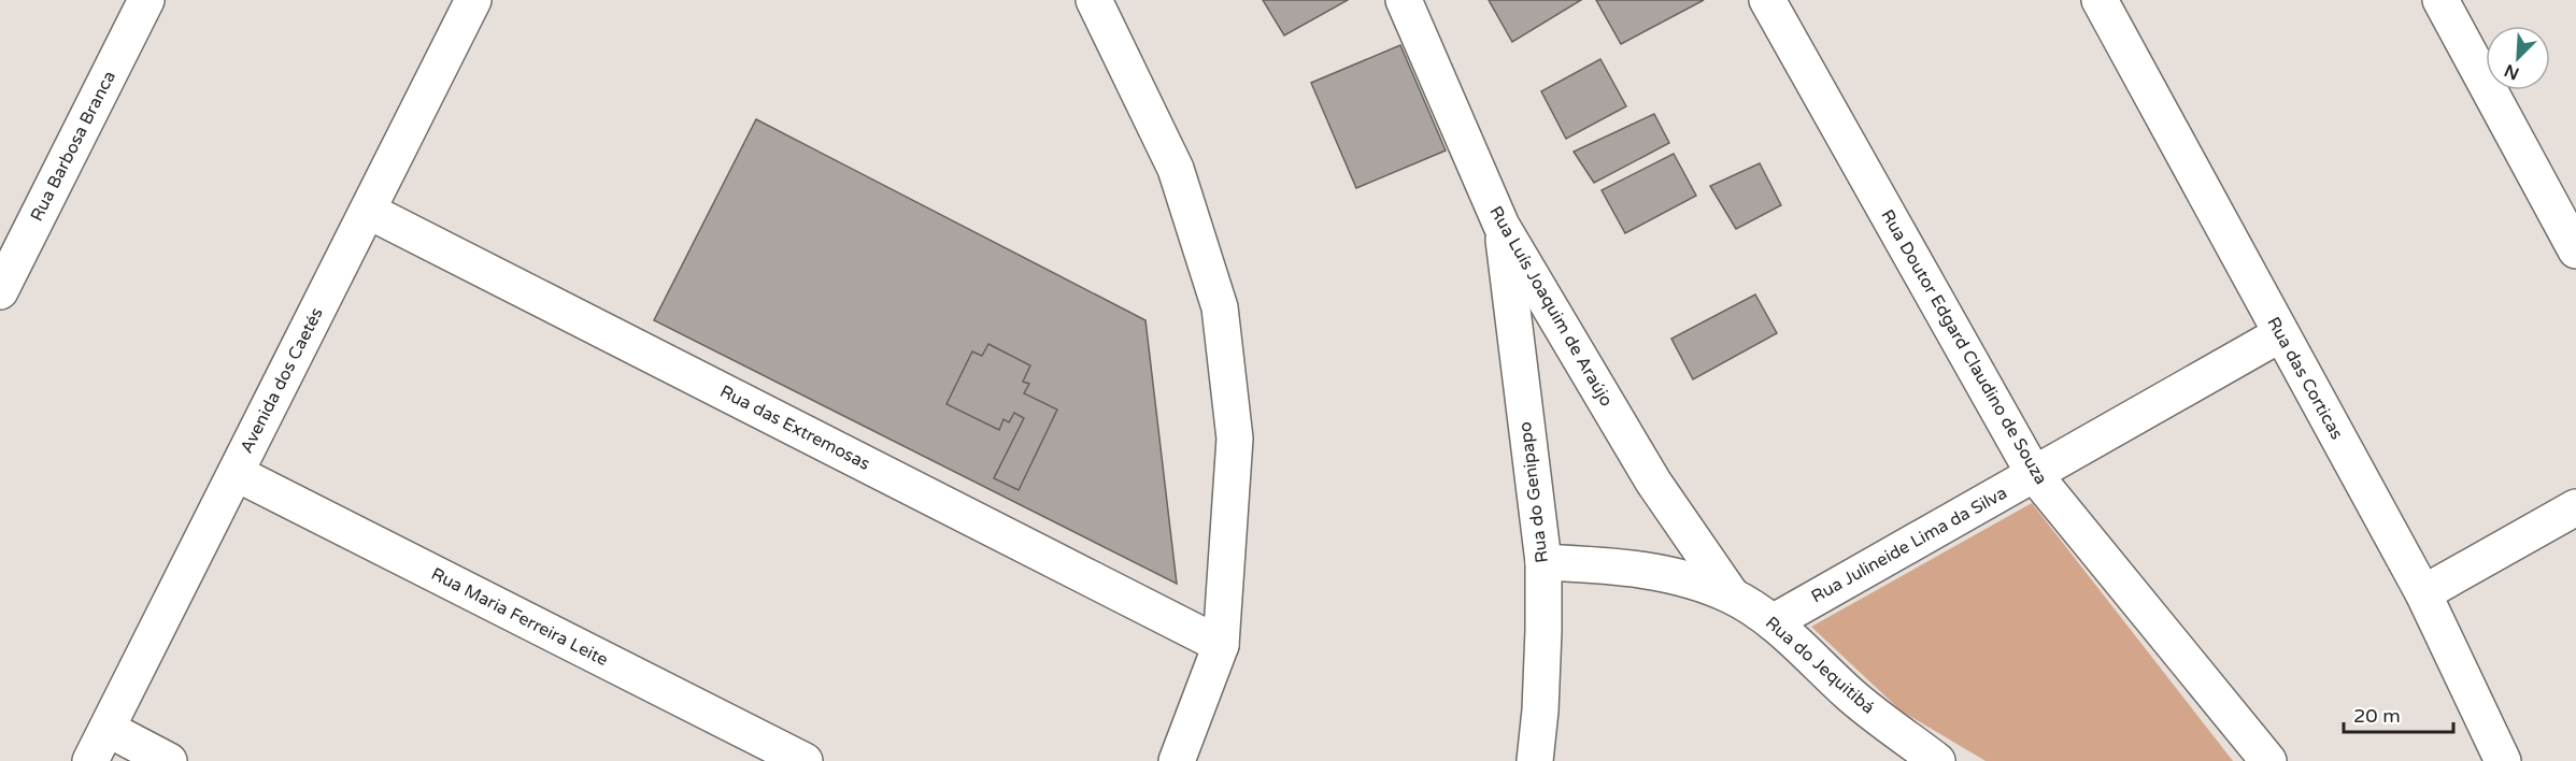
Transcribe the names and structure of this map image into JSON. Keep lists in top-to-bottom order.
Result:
{
  "streets": {
    "street": [
      "Rua Barbosa Branca",
      "Rua Luís Joaquim de Araújo",
      "Rua Doutor Edgard Claudino de Souza",
      "Rua das Corticas",
      "Avenida dos Caetés",
      "Rua das Extremosas",
      "Rua do Genipapo",
      "Rua Julineide Lima da Silva",
      "Rua Maria Ferreira Leite",
      "Rua do Jequitibá"
    ]
  },
  "crossings": [
    ["Rua Luís Joaquim de Araújo", "Rua do Genipapo"],
    ["Rua Luís Joaquim de Araújo", "Rua do Jequitibá"],
    ["Rua Doutor Edgard Claudino de Souza", "Rua Julineide Lima da Silva"],
    ["Rua das Corticas", "Rua Julineide Lima da Silva"],
    ["Avenida dos Caetés", "Rua das Extremosas"],
    ["Avenida dos Caetés", "Rua Maria Ferreira Leite"],
    ["Rua do Genipapo", "Rua do Jequitibá"],
    ["Rua Julineide Lima da Silva", "Rua do Jequitibá"]
  ],
  "scale_bar": "20 m",
  "north": "bottom left"
}
